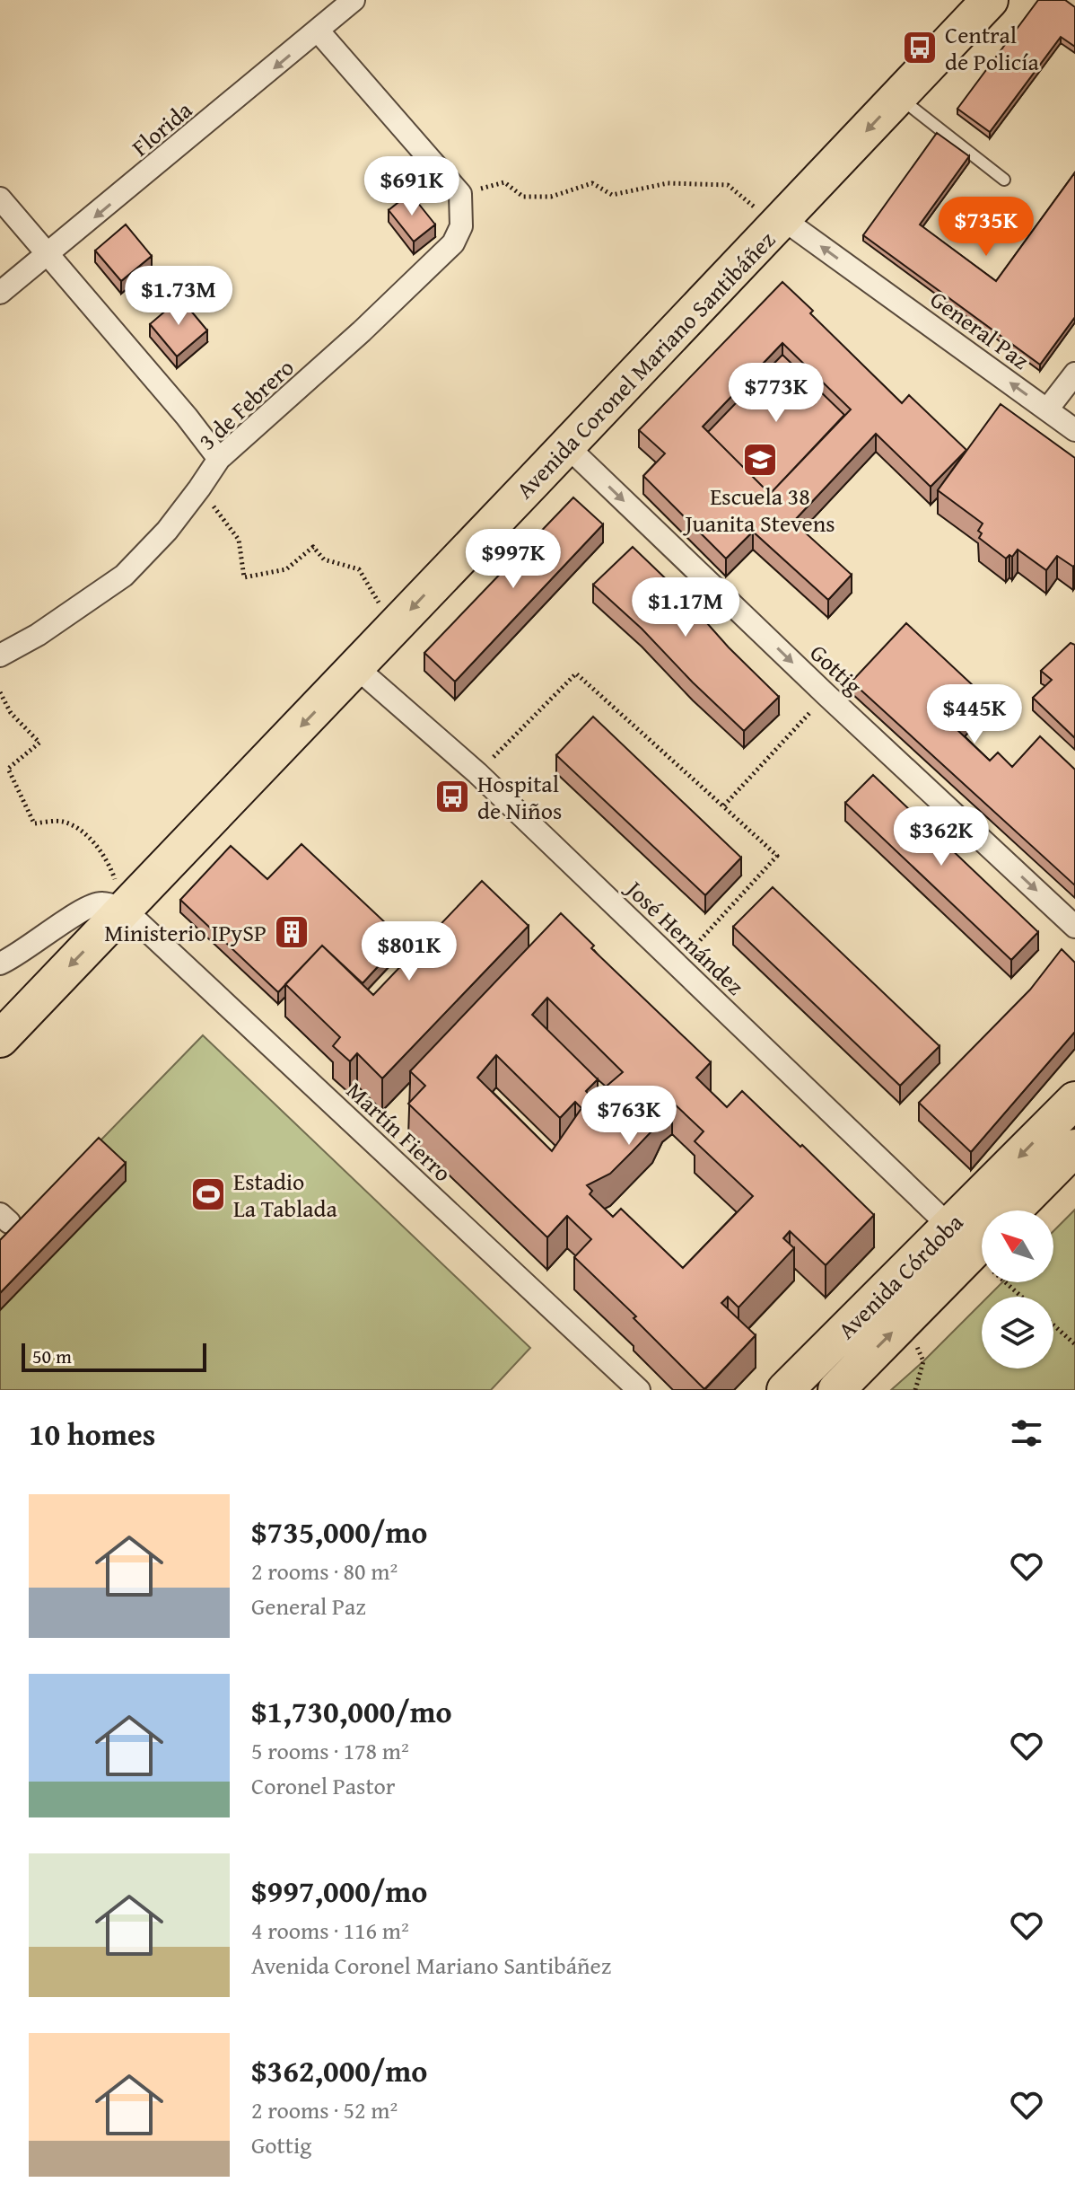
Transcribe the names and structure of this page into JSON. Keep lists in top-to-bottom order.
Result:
{
  "streets": {
    "main road": ["Avenida Coronel Mariano Santibáñez", "Avenida Córdoba"],
    "street": [
      "Florida",
      "General Paz",
      "3 de Febrero",
      "Gottig",
      "José Hernández",
      "Martín Fierro"
    ]
  },
  "crossings": [
    ["Florida", "3 de Febrero"],
    ["General Paz", "Avenida Coronel Mariano Santibáñez"],
    ["Avenida Coronel Mariano Santibáñez", "Gottig"],
    ["Avenida Coronel Mariano Santibáñez", "José Hernández"],
    ["Avenida Coronel Mariano Santibáñez", "Martín Fierro"],
    ["José Hernández", "Avenida Córdoba"]
  ],
  "one_way": [
    "Florida",
    "General Paz",
    "Avenida Coronel Mariano Santibáñez",
    "Gottig"
  ],
  "places": {
    "bus stop": ["Central de Policía", "Hospital de Niños"],
    "school or university": ["Escuela 38 Juanita Stevens"],
    "building": ["Ministerio IPySP"],
    "sports": ["Estadio La Tablada"]
  },
  "scale_bar": "50 m",
  "north": "top left",
  "page": {
    "price": [
      "$691K",
      "$735K",
      "$1.73M",
      "$773K",
      "$997K",
      "$1.17M",
      "$445K",
      "$362K",
      "$801K",
      "$763K"
    ],
    "scale": "50 m",
    "heading": "10 homes",
    "list": [
      {
        "name": "$735,000/mo",
        "note": "2 rooms · 80 m² · General Paz"
      },
      {
        "name": "$1,730,000/mo",
        "note": "5 rooms · 178 m² · Coronel Pastor"
      },
      {
        "name": "$997,000/mo",
        "note": "4 rooms · 116 m² · Avenida Coronel Mariano Santibáñez"
      },
      {
        "name": "$362,000/mo",
        "note": "2 rooms · 52 m² · Gottig"
      }
    ]
  }
}
